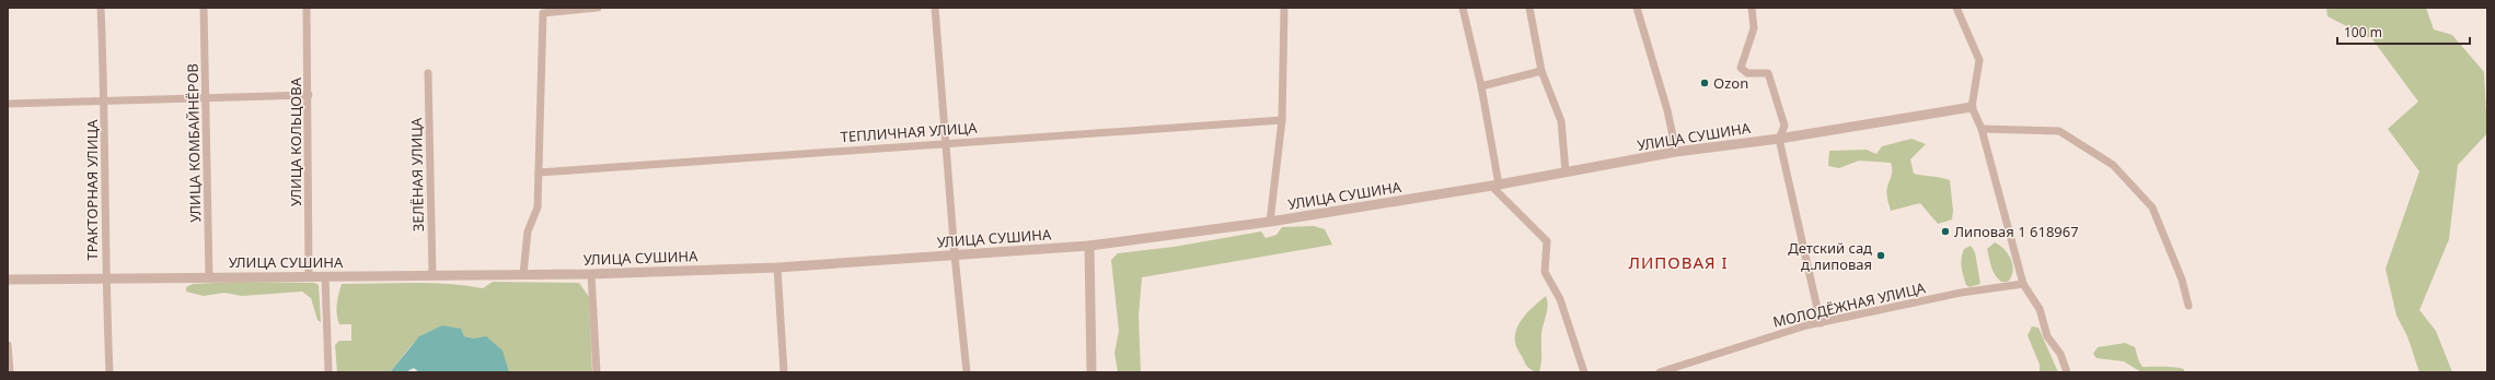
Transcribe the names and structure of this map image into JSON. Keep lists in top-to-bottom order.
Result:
{
  "streets": {
    "street": [
      "ТЕПЛИЧНАЯ УЛИЦА",
      "УЛИЦА СУШИНА",
      "УЛИЦА КОЛЬЦОВА",
      "УЛИЦА КОМБАЙНЁРОВ",
      "ЗЕЛЁНАЯ УЛИЦА",
      "ТРАКТОРНАЯ УЛИЦА",
      "МОЛОДЁЖНАЯ УЛИЦА"
    ]
  },
  "crossings": [
    ["УЛИЦА СУШИНА", "УЛИЦА КОЛЬЦОВА"],
    ["УЛИЦА СУШИНА", "УЛИЦА КОМБАЙНЁРОВ"],
    ["УЛИЦА СУШИНА", "ЗЕЛЁНАЯ УЛИЦА"],
    ["УЛИЦА СУШИНА", "ТРАКТОРНАЯ УЛИЦА"]
  ],
  "districts": ["ЛИПОВАЯ I"],
  "places": ["Ozon", "Липовая 1 618967", "Детский сад д.липовая"],
  "scale_bar": "100 m"
}
